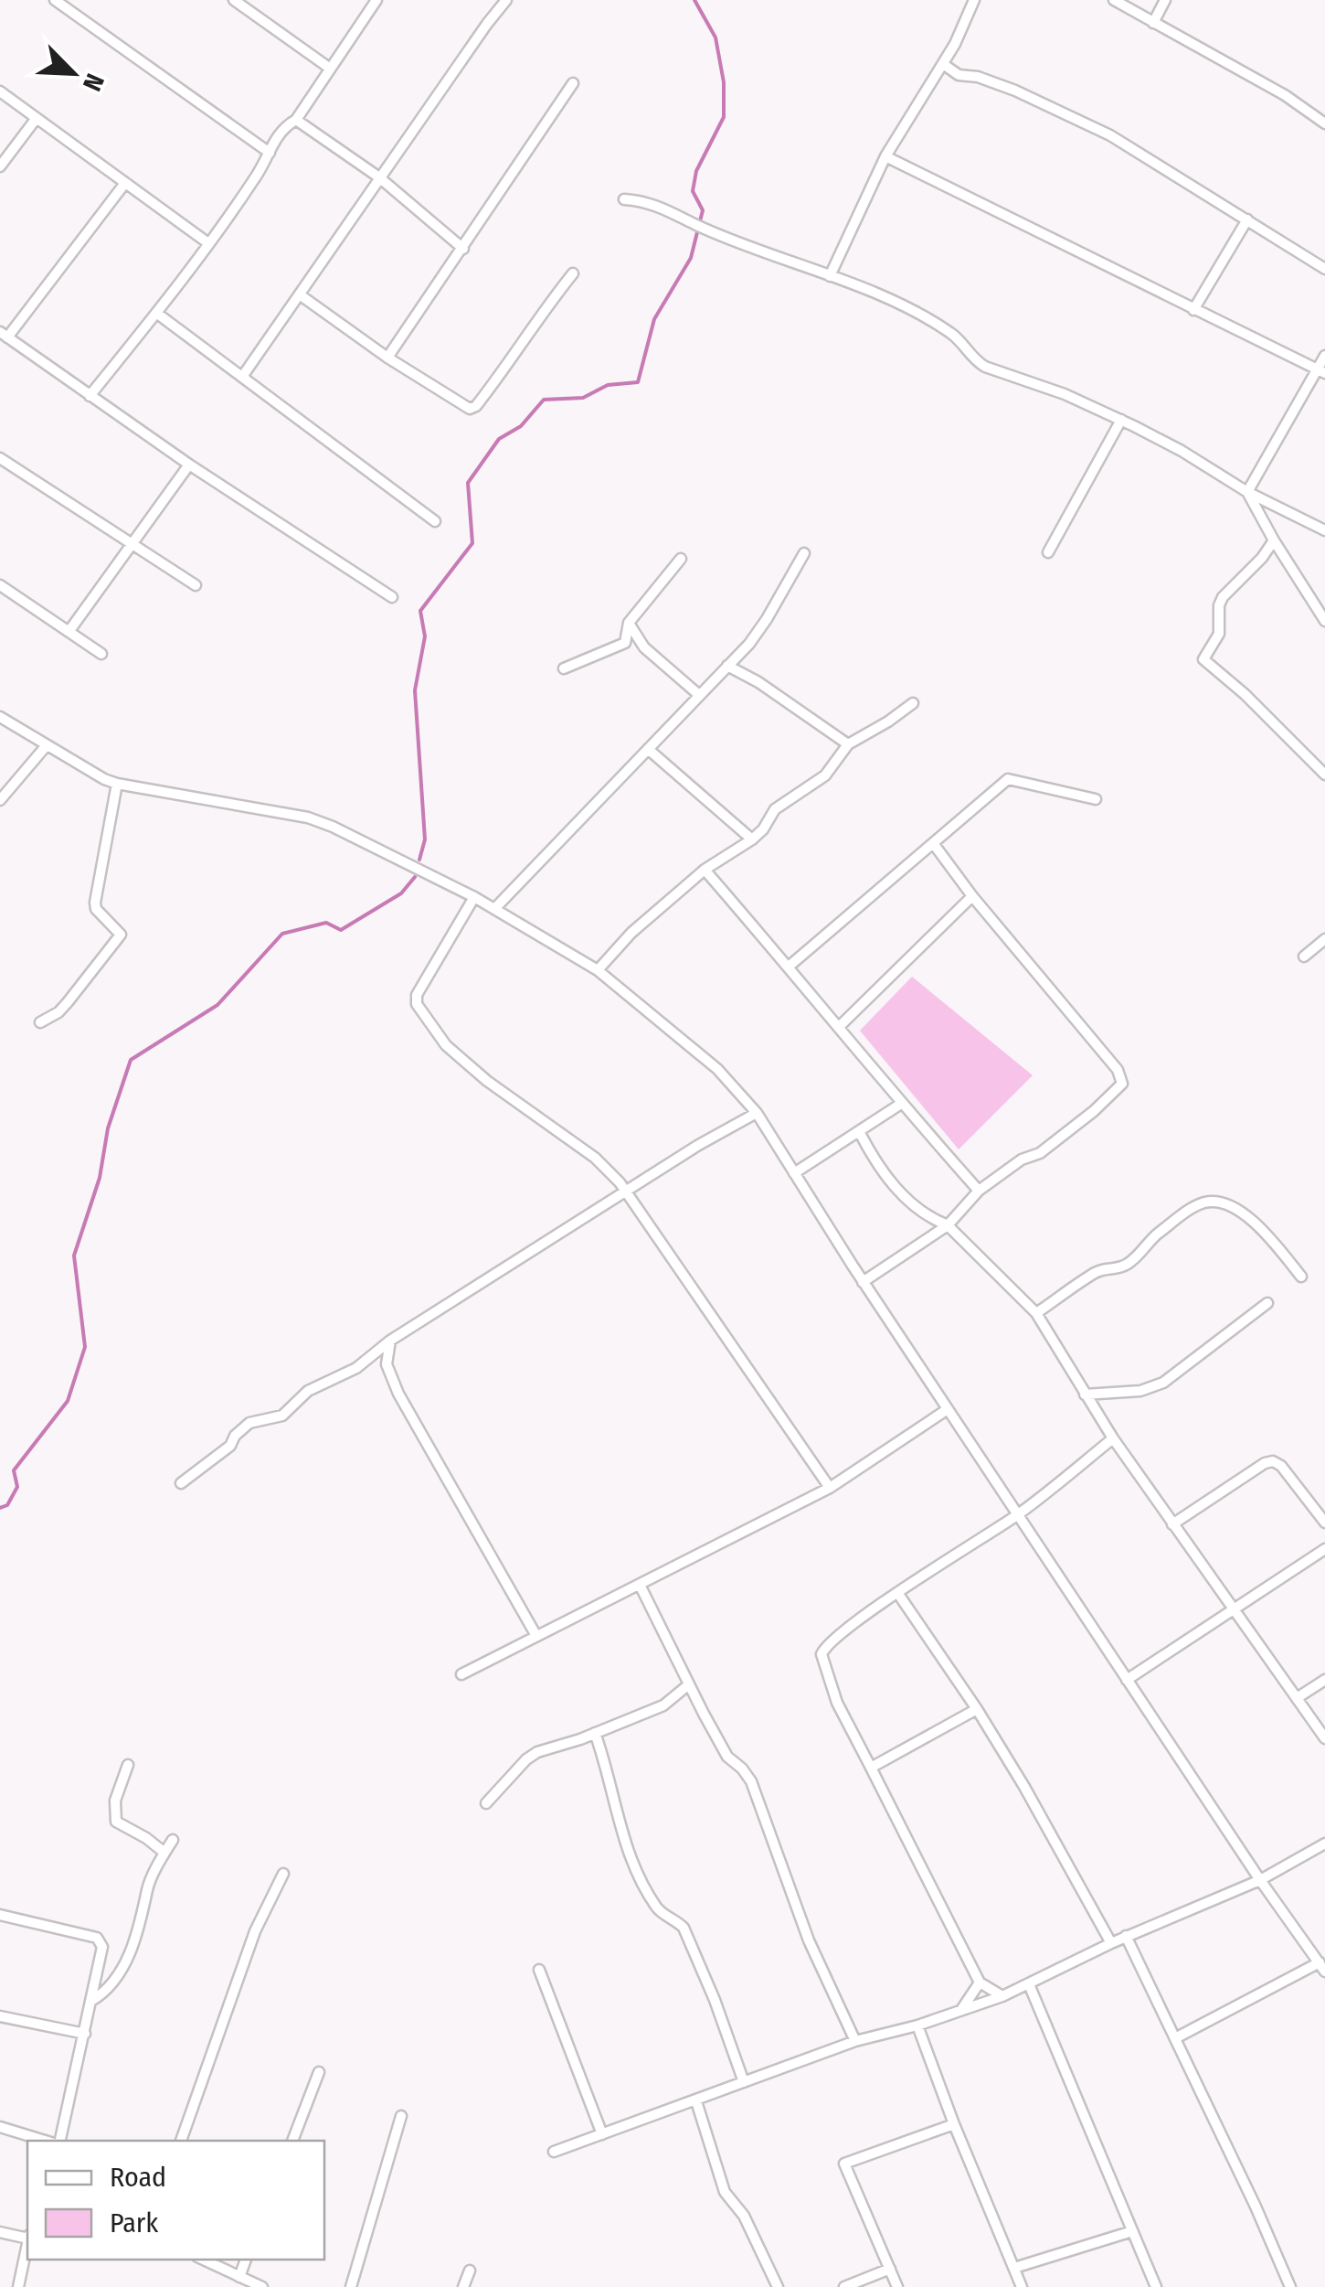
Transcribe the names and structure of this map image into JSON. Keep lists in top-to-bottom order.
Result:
{
  "legend": ["Road", "Park"],
  "north": "bottom right"
}
